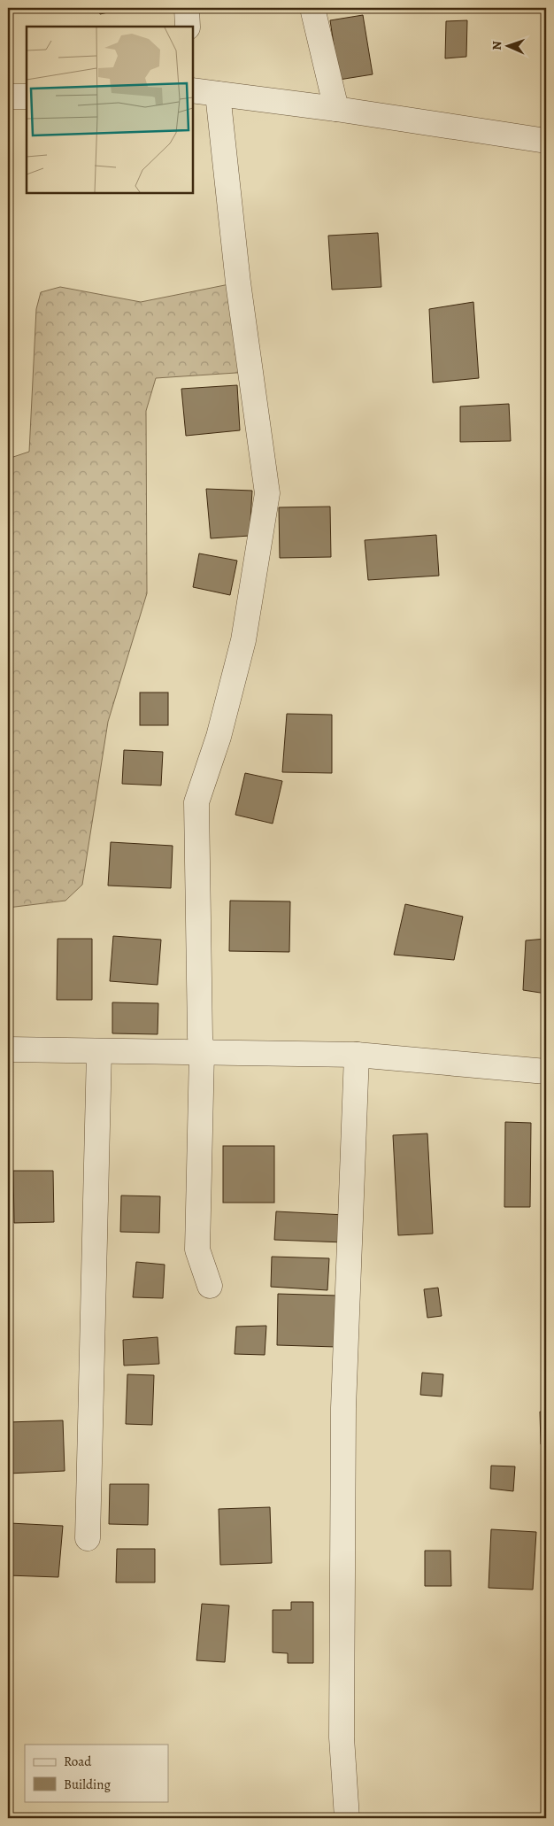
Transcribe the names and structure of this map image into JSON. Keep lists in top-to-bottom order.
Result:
{
  "legend": ["Road", "Building"],
  "north": "left"
}
